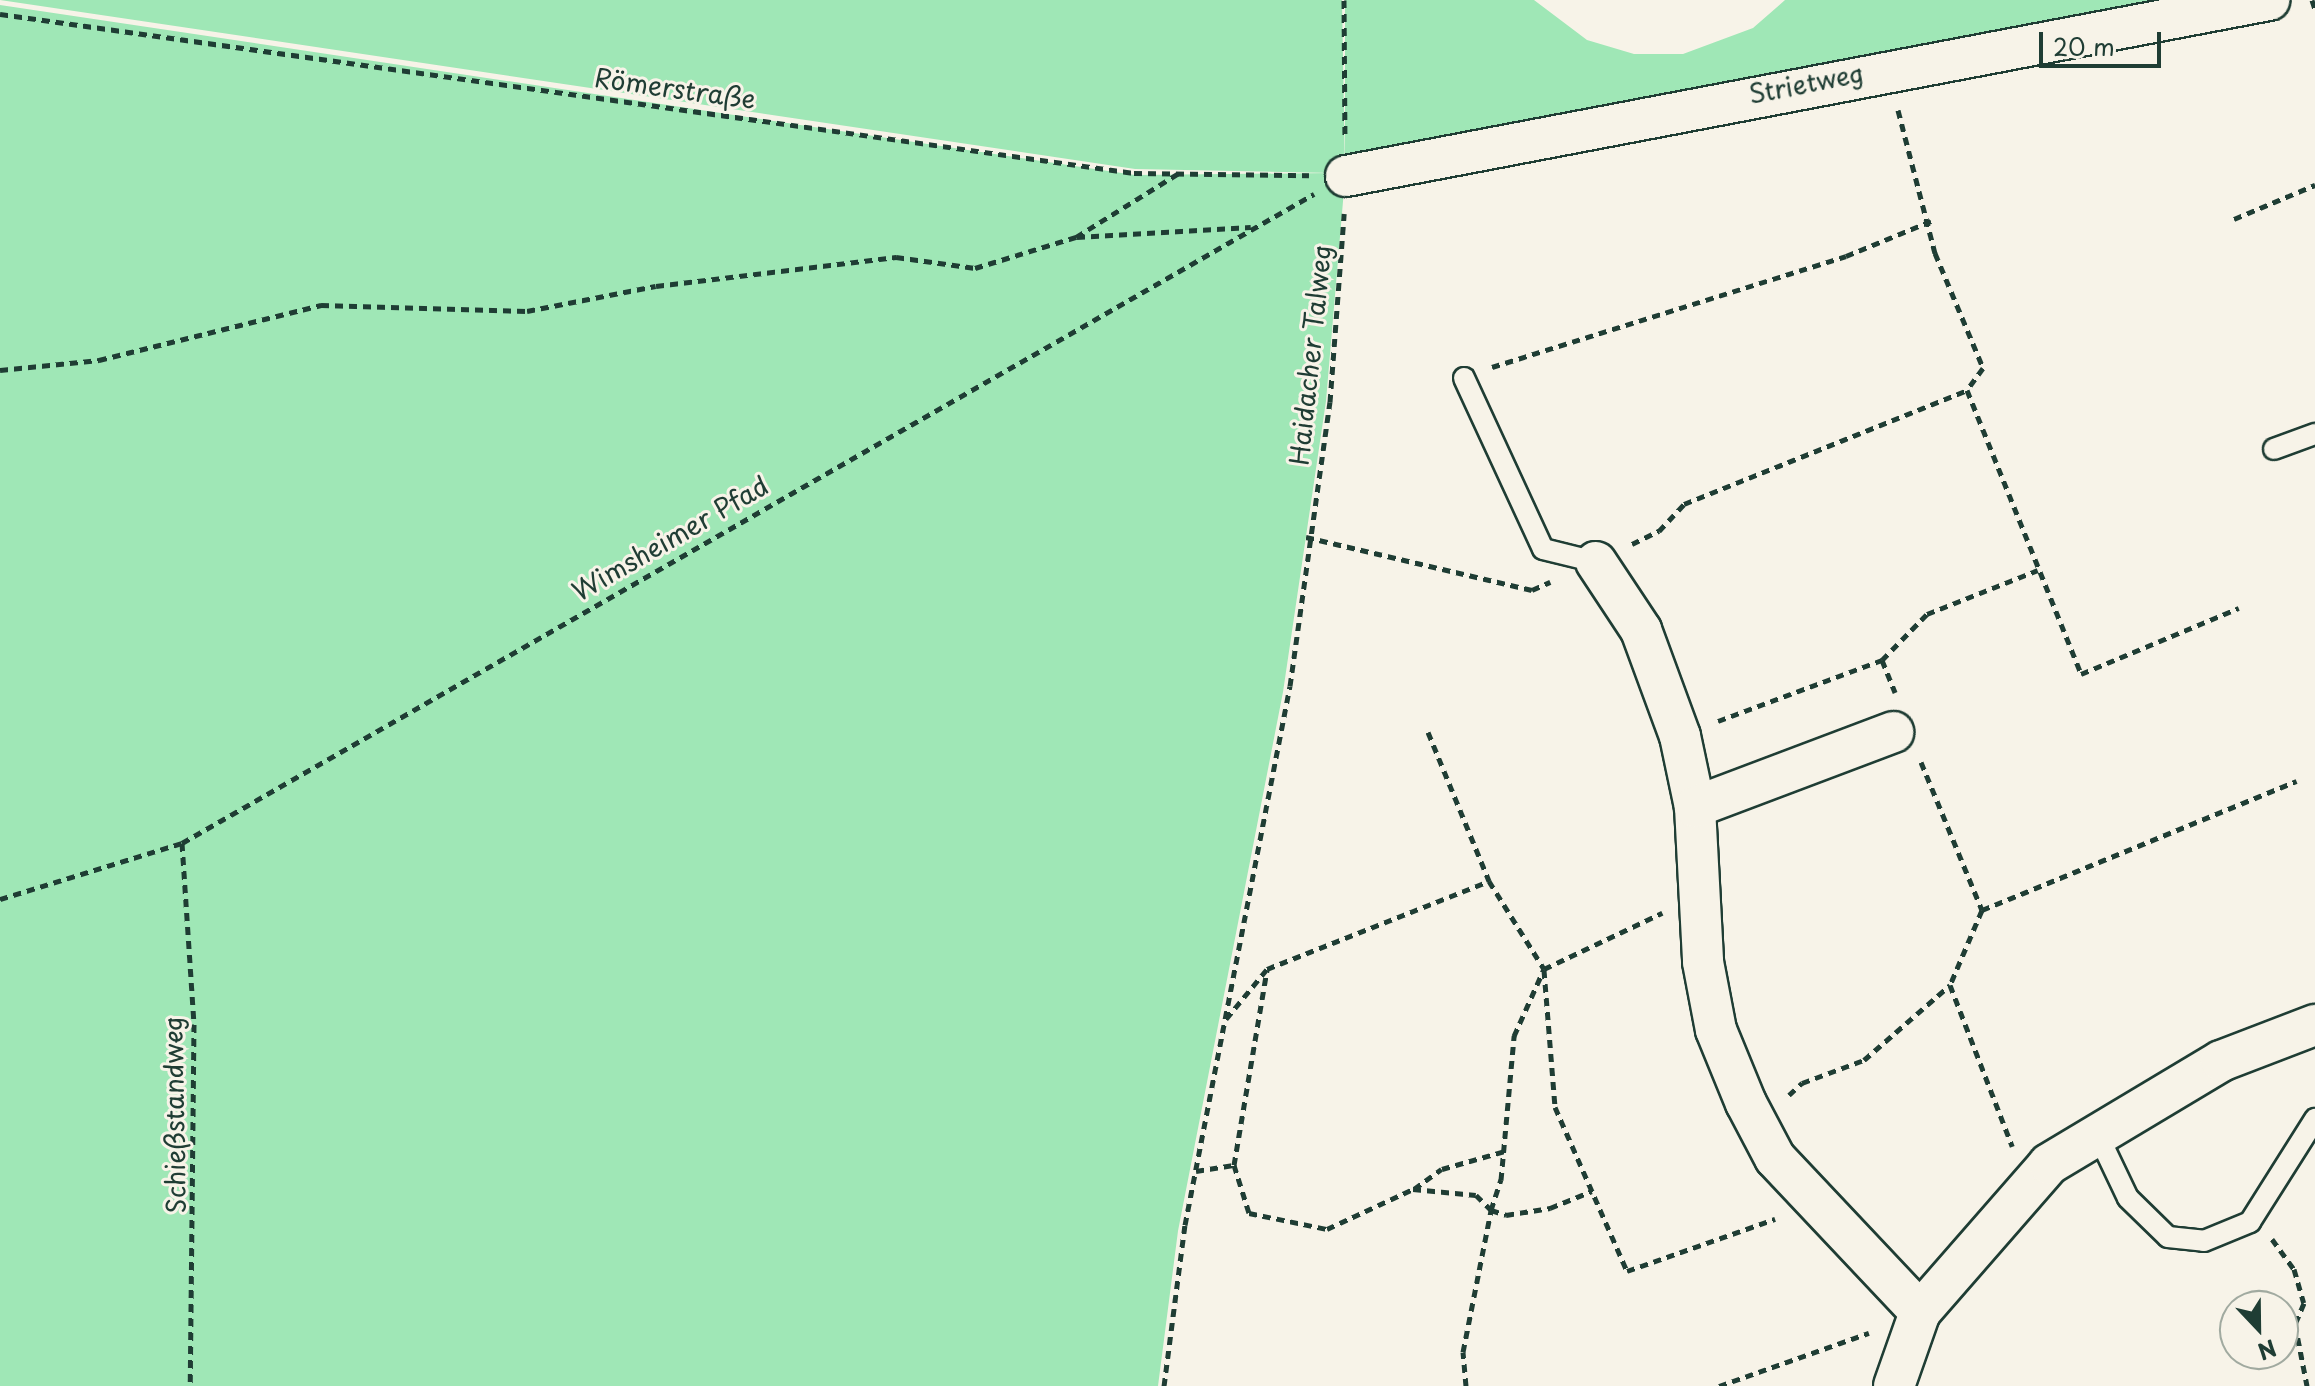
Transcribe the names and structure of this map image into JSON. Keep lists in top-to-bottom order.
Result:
{
  "streets": {
    "street": ["Strietweg"],
    "path": [
      "Römerstraße",
      "Haidacher Talweg",
      "Wimsheimer Pfad",
      "Schießstandweg"
    ]
  },
  "crossings": [
    ["Strietweg", "Römerstraße"],
    ["Strietweg", "Haidacher Talweg"],
    ["Strietweg", "Wimsheimer Pfad"],
    ["Römerstraße", "Haidacher Talweg"],
    ["Römerstraße", "Wimsheimer Pfad"],
    ["Haidacher Talweg", "Wimsheimer Pfad"],
    ["Wimsheimer Pfad", "Schießstandweg"]
  ],
  "scale_bar": "20 m",
  "north": "bottom"
}
